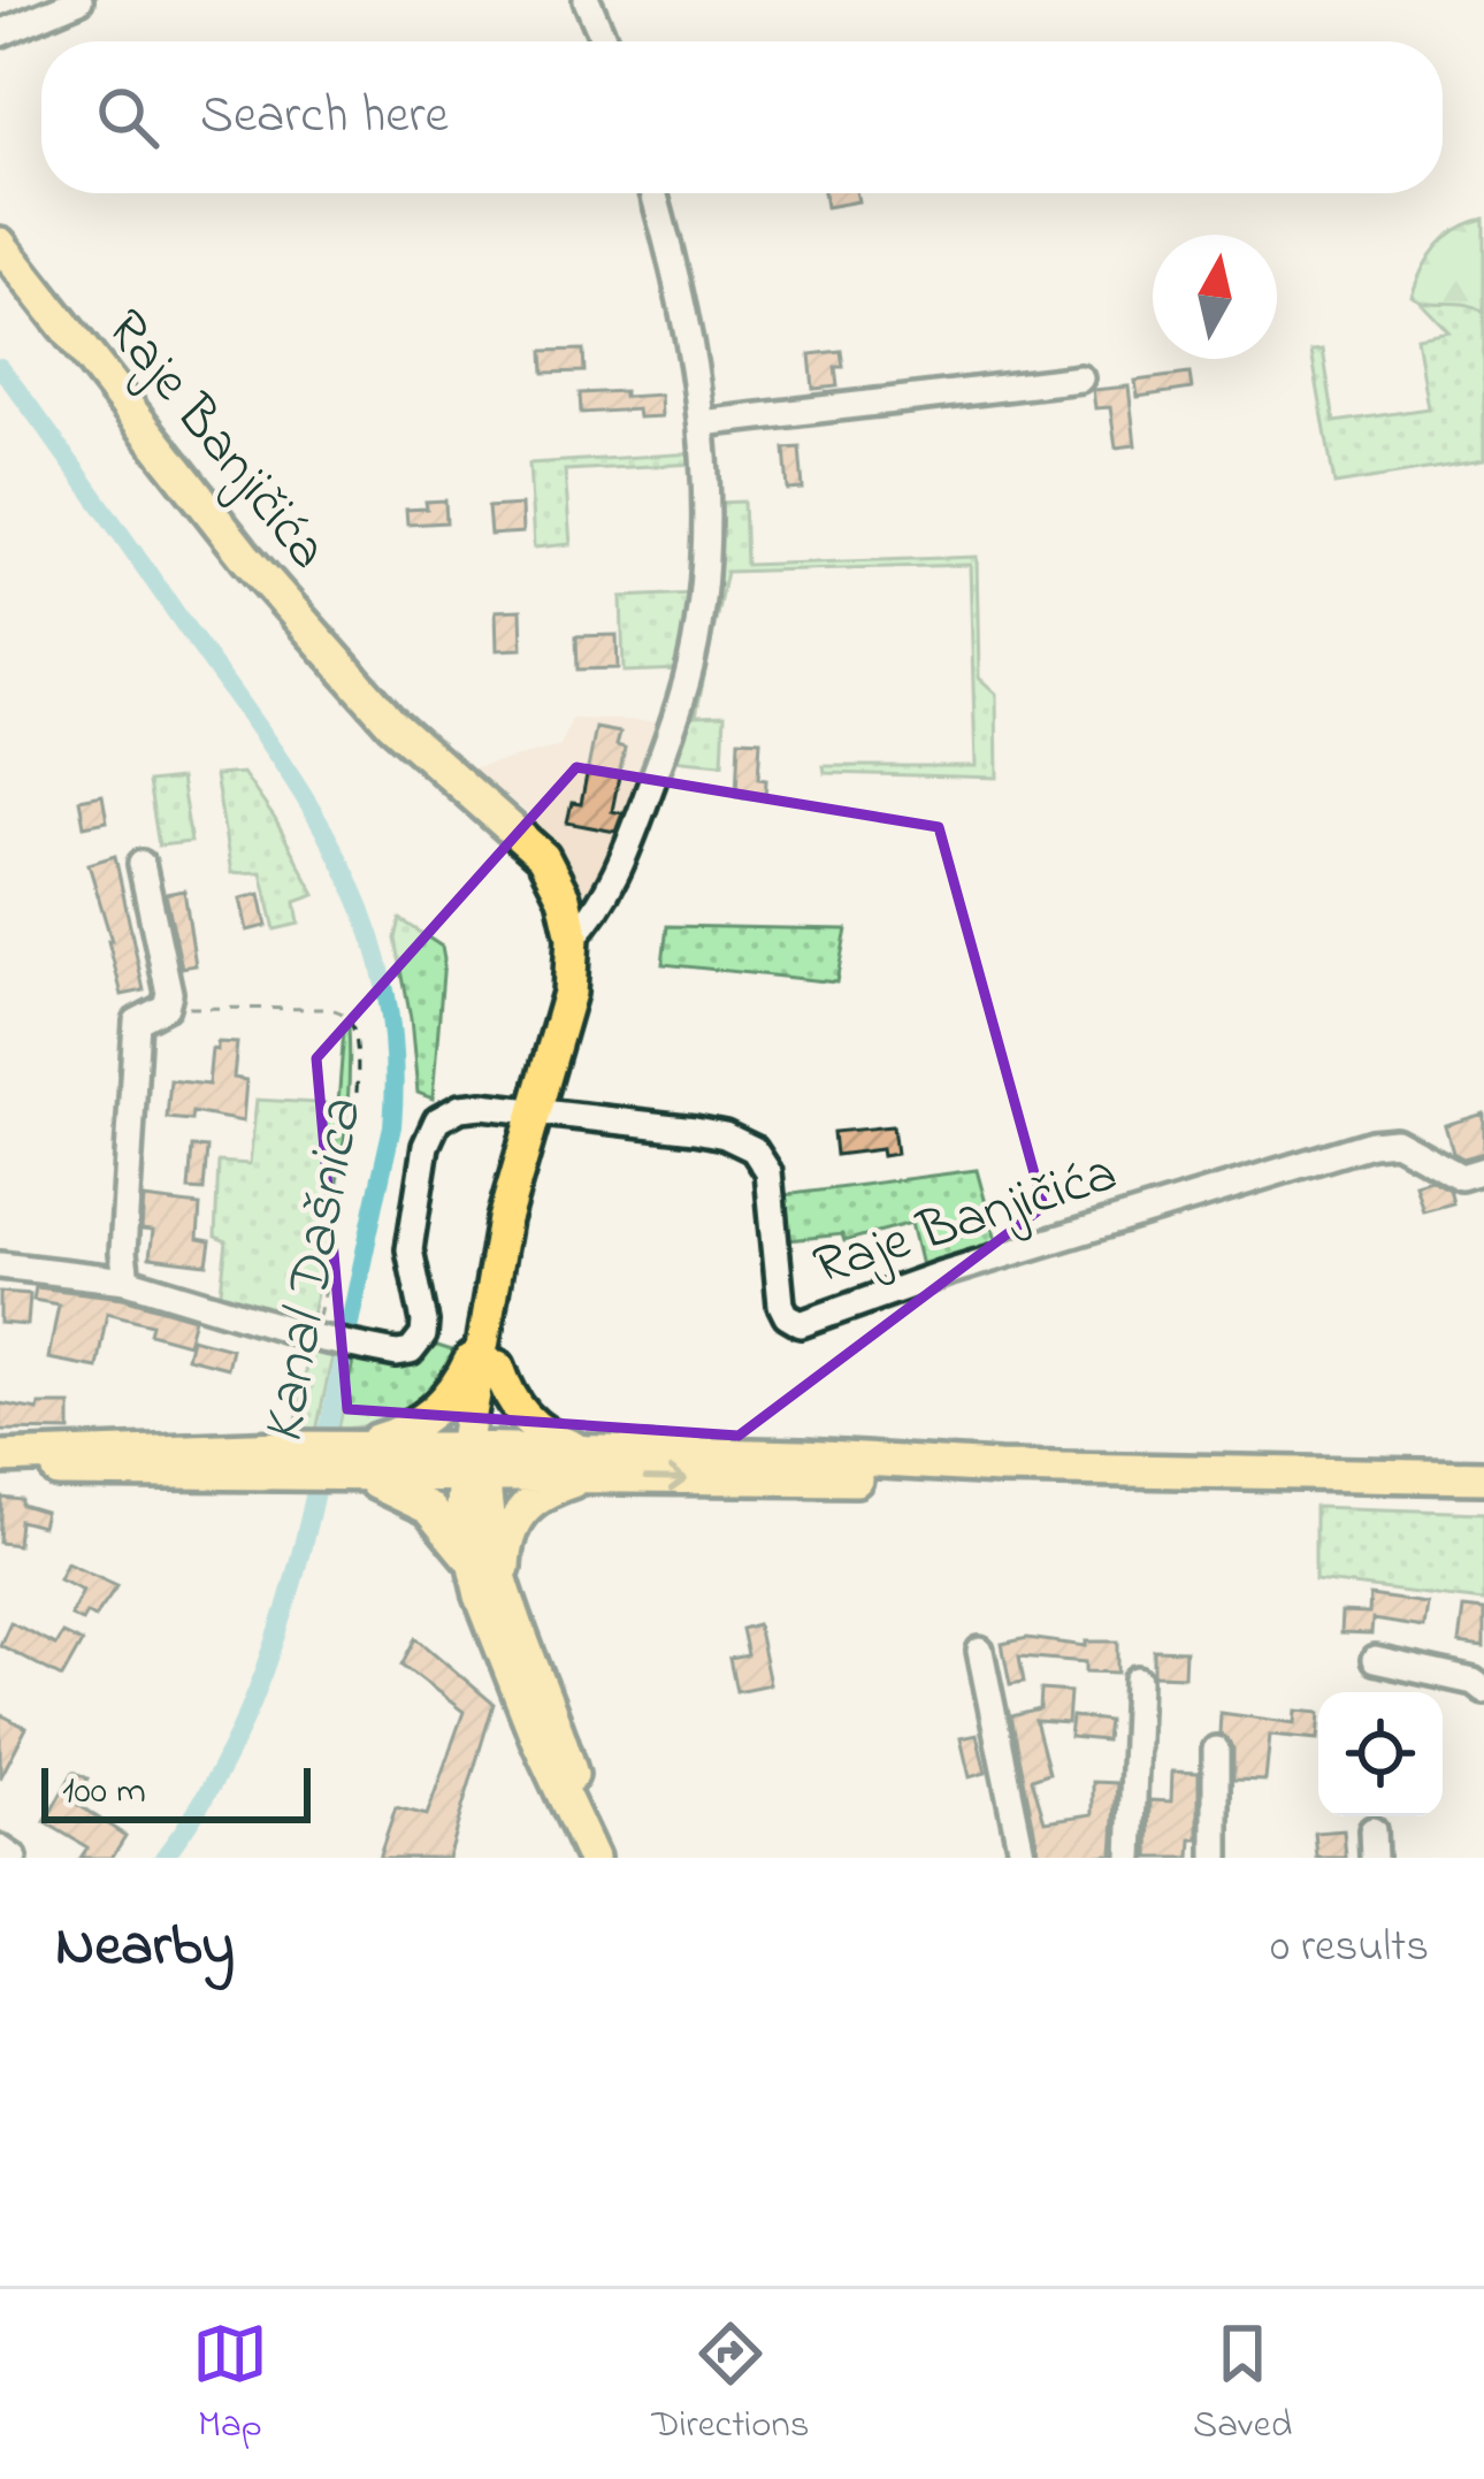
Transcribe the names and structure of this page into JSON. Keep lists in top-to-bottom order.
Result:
{
  "streets": {
    "main road": ["Raje Banjičića"]
  },
  "water": ["Kanal Dašnica"],
  "scale_bar": "100 m",
  "north": "top",
  "page": {
    "search": "Search here",
    "scale": "100 m",
    "heading": ["Nearby", "0 results"],
    "nav": ["Map", "Directions", "Saved"]
  }
}
